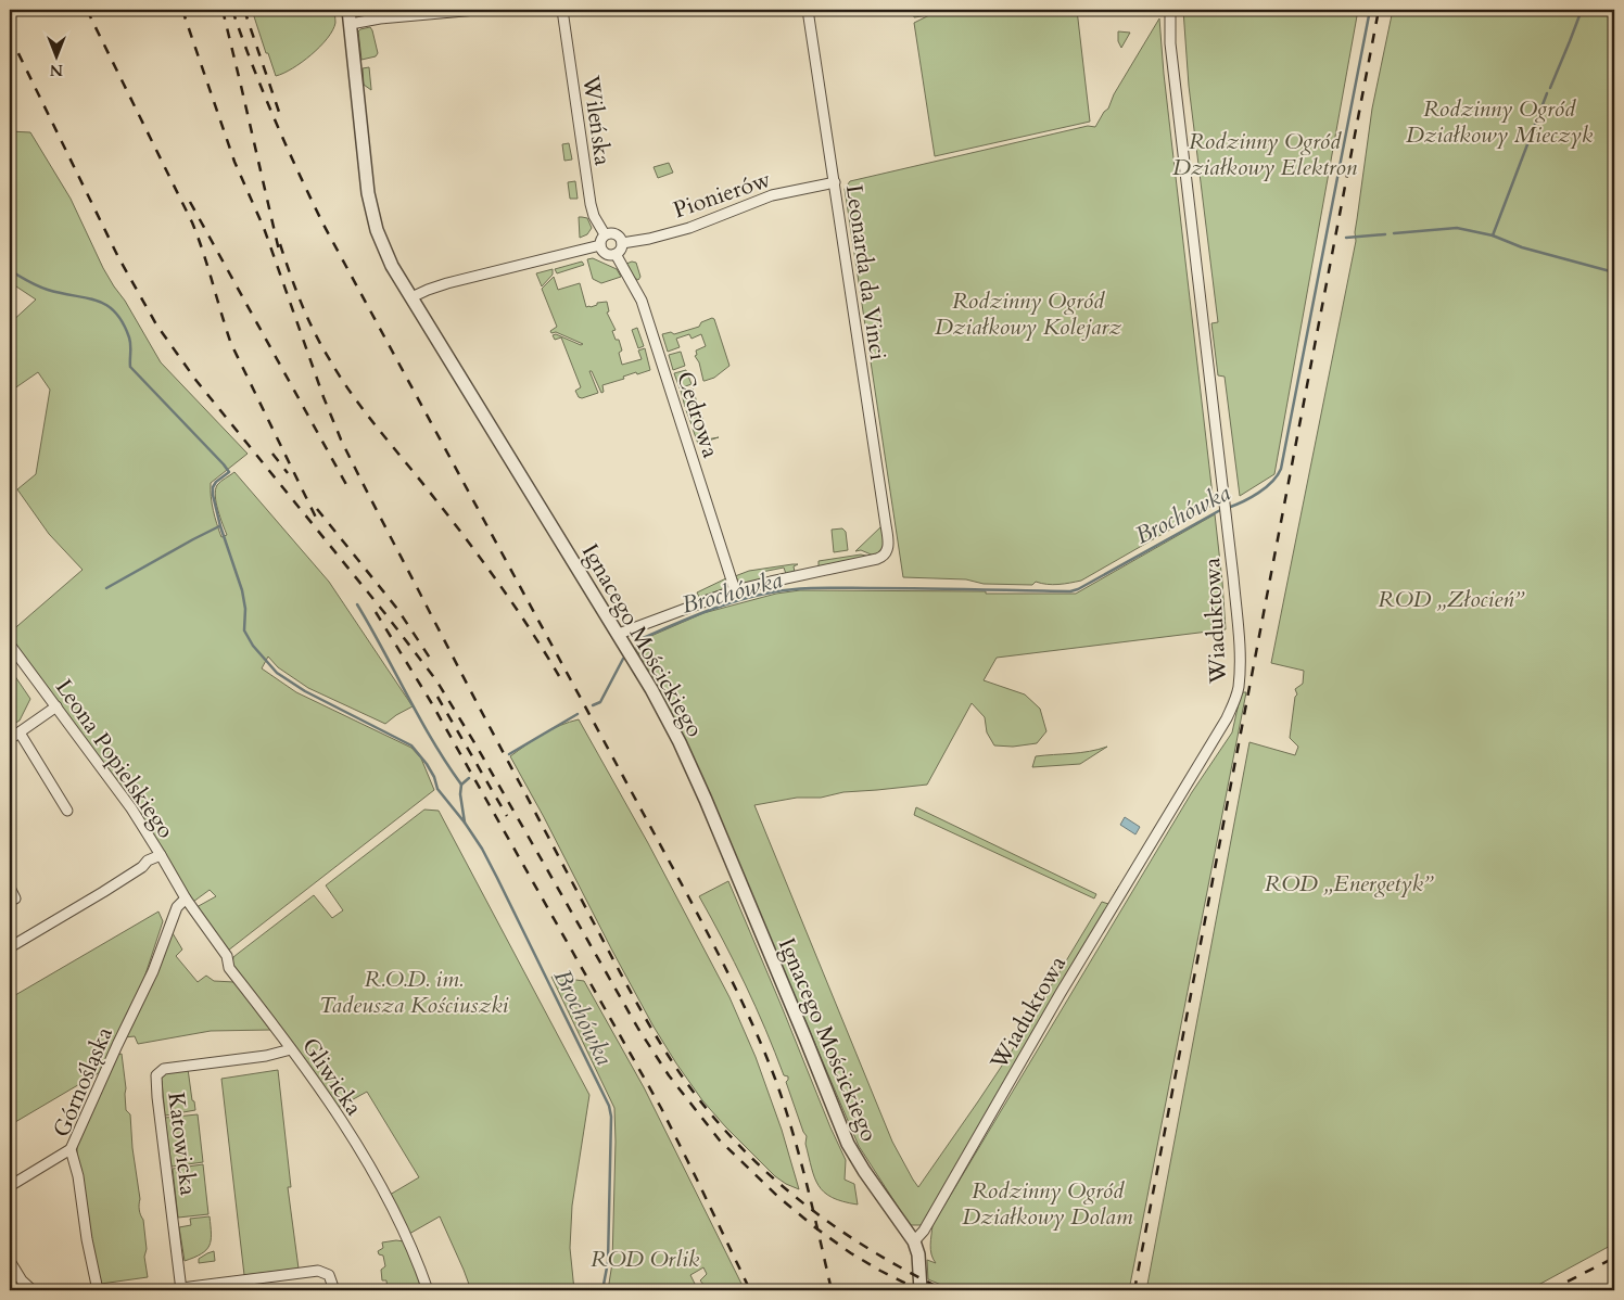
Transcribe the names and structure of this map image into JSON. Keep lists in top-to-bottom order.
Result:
{
  "streets": {
    "street": [
      "Wileńska",
      "Pionierów",
      "Leonarda da Vinci",
      "Cedrowa",
      "Wiaduktowa",
      "Ignacego Mościckiego",
      "Leona Popielskiego",
      "Gliwicka",
      "Górnośląska",
      "Katowicka"
    ]
  },
  "crossings": [
    ["Wileńska", "Pionierów"],
    ["Wileńska", "Cedrowa"],
    ["Pionierów", "Leonarda da Vinci"],
    ["Pionierów", "Cedrowa"],
    ["Leonarda da Vinci", "Cedrowa"],
    ["Wiaduktowa", "Ignacego Mościckiego"],
    ["Leona Popielskiego", "Gliwicka"],
    ["Leona Popielskiego", "Górnośląska"],
    ["Gliwicka", "Górnośląska"],
    ["Gliwicka", "Katowicka"]
  ],
  "water": ["Brochówka"],
  "parks": [
    "Rodzinny Ogród Działkowy Mieczyk",
    "Rodzinny Ogród Działkowy Elektron",
    "Rodzinny Ogród Działkowy Kolejarz",
    "ROD „Złocień”",
    "ROD „Energetyk”",
    "R.O.D. im. Tadeusza Kościuszki",
    "Rodzinny Ogród Działkowy Dolam",
    "ROD Orlik"
  ],
  "north": "bottom"
}
